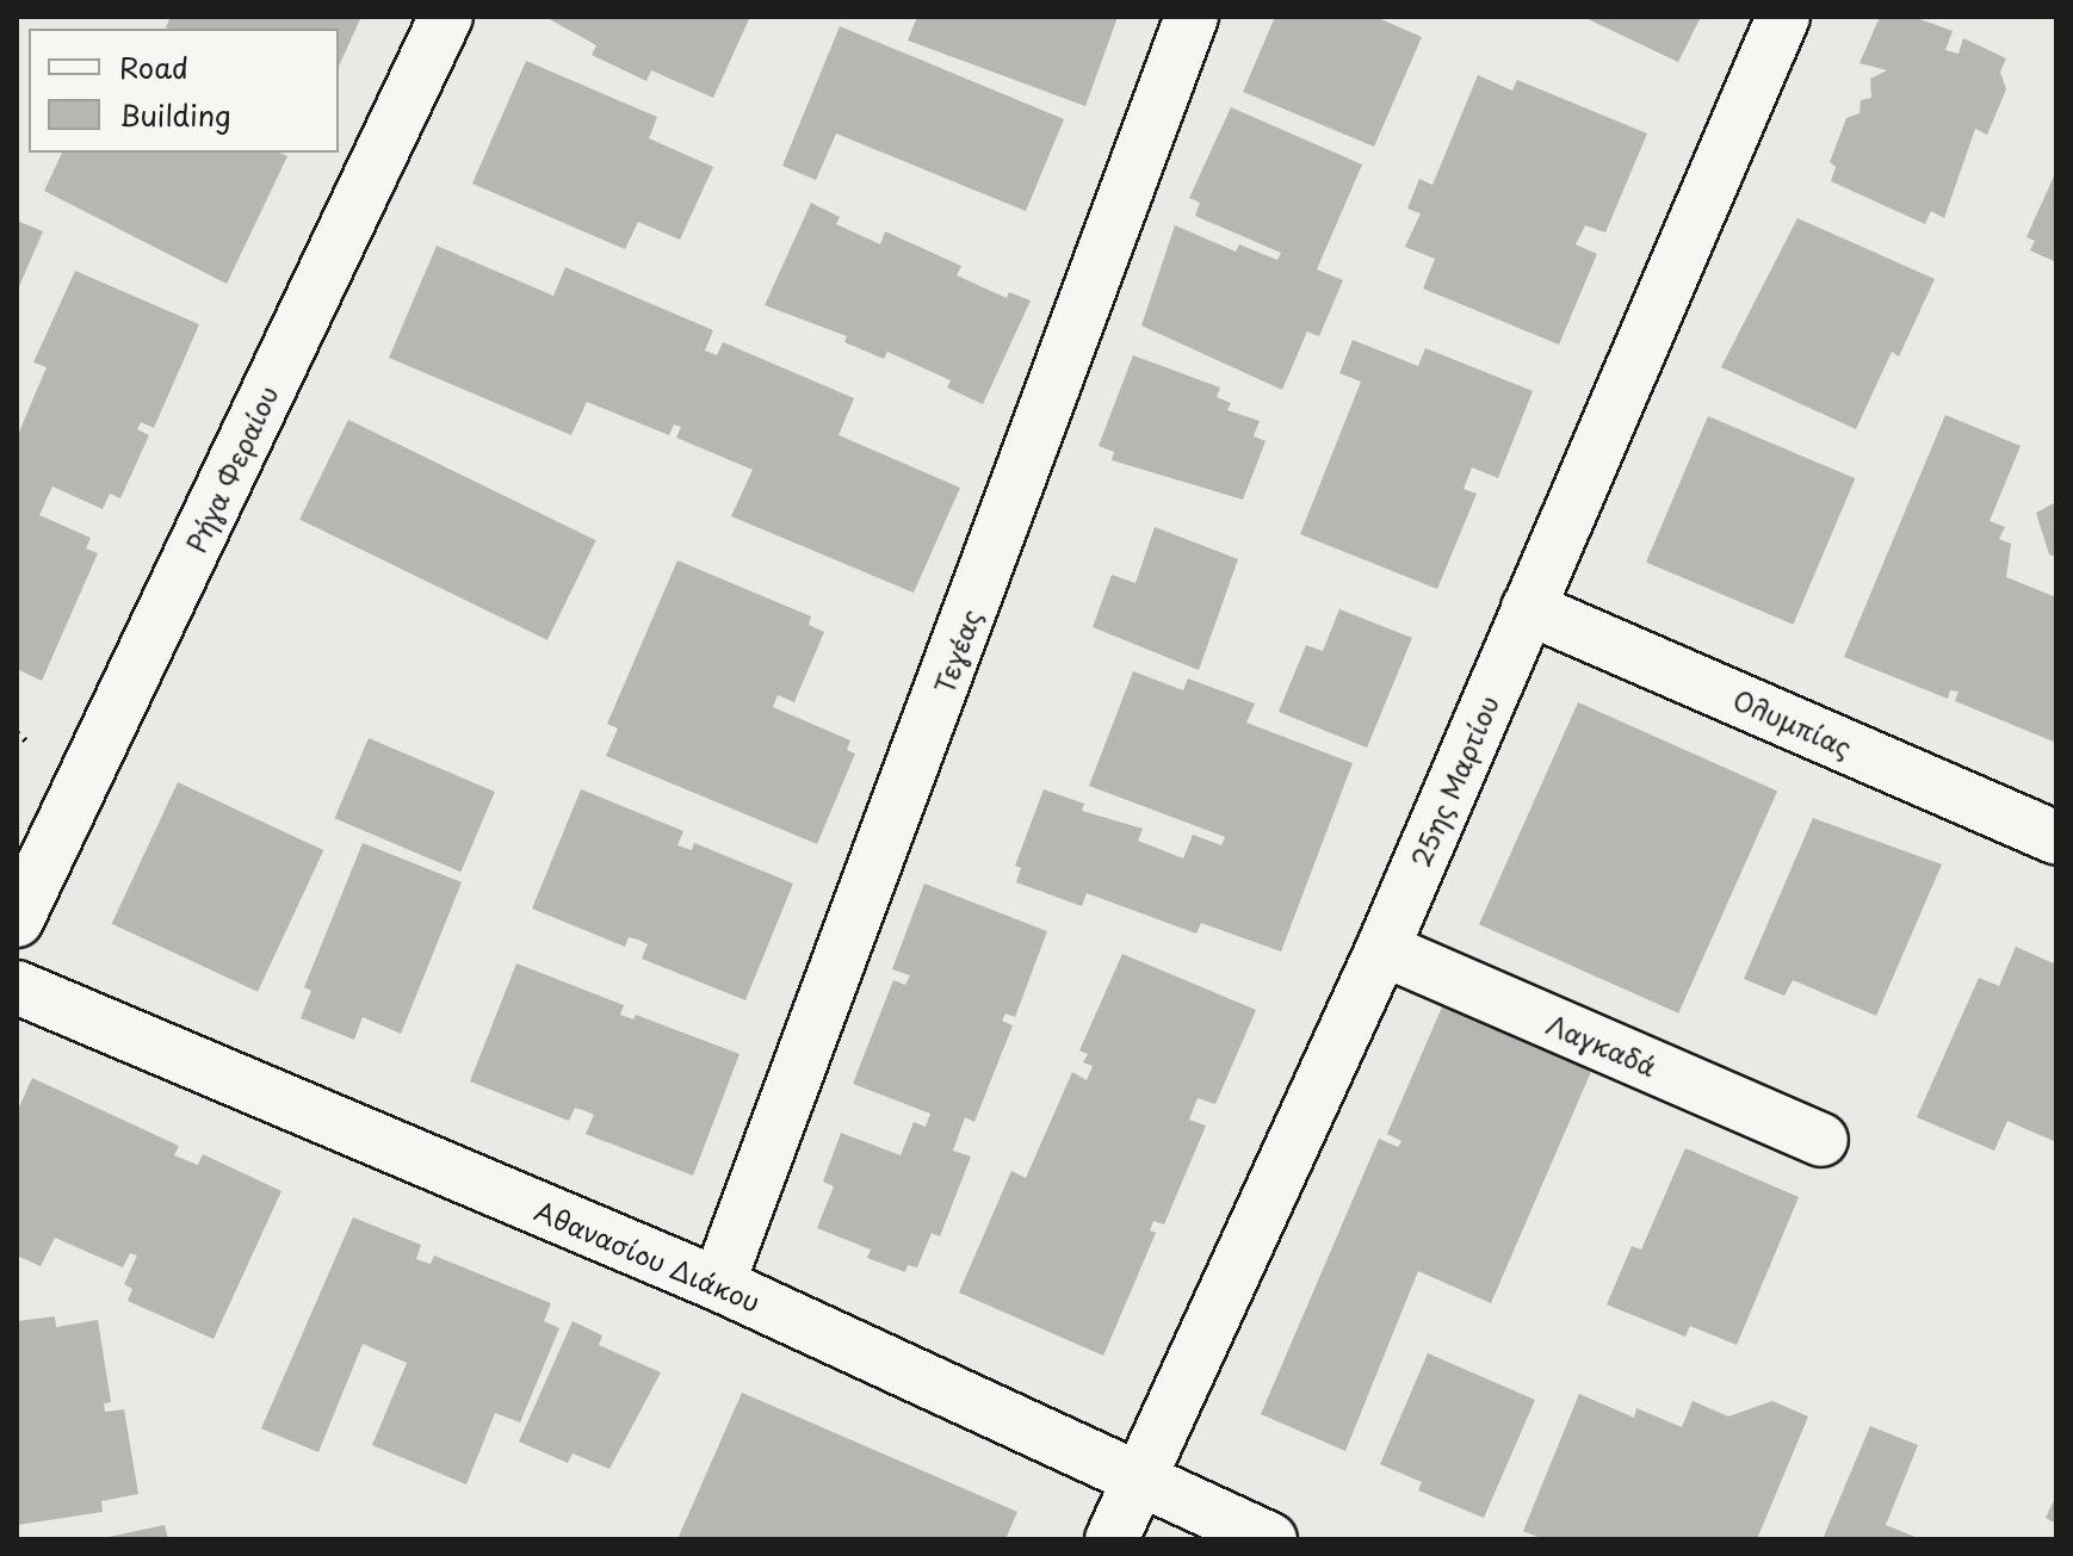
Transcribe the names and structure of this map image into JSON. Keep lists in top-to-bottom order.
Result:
{
  "streets": {
    "street": [
      "Ρήγα Φεραίου",
      "Τεγέας",
      "Ολυμπίας",
      "25ης Μαρτίου",
      "Λαγκαδά",
      "Αθανασίου Διάκου"
    ]
  },
  "crossings": [
    ["Τεγέας", "Αθανασίου Διάκου"],
    ["Ολυμπίας", "25ης Μαρτίου"],
    ["25ης Μαρτίου", "Λαγκαδά"],
    ["25ης Μαρτίου", "Αθανασίου Διάκου"]
  ],
  "legend": ["Road", "Building"]
}
